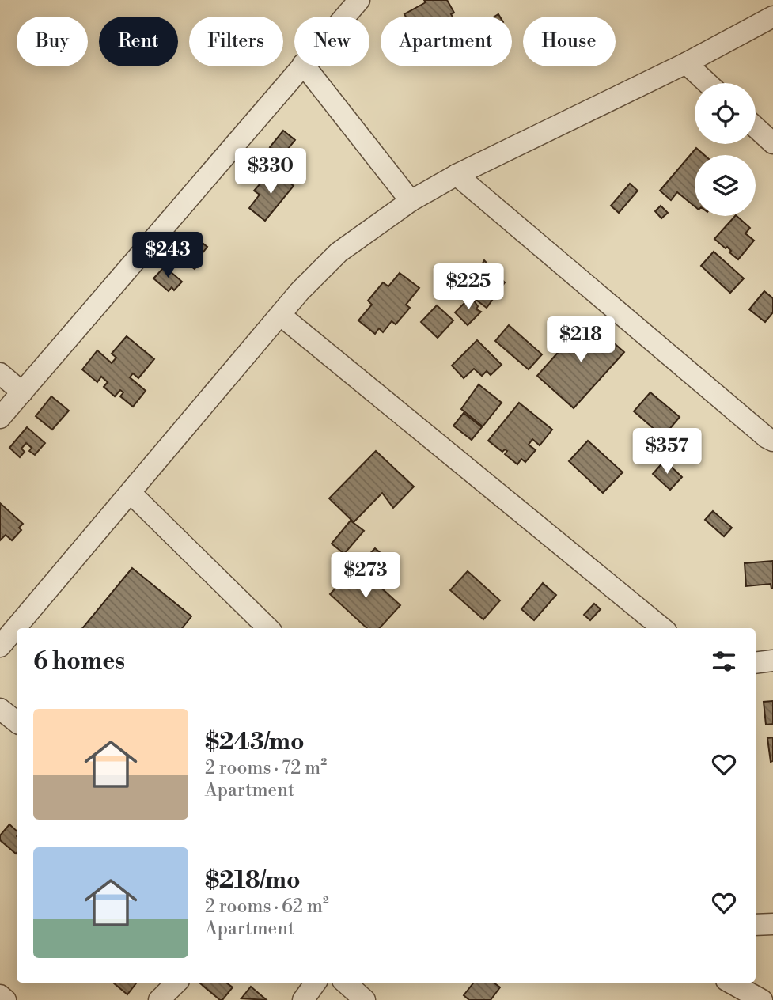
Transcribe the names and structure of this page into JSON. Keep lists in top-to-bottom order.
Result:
{
  "page": {
    "chip": [
      "Buy",
      "Rent",
      "Filters",
      "New",
      "Apartment",
      "House"
    ],
    "price": [
      "$330",
      "$243",
      "$225",
      "$218",
      "$357",
      "$273"
    ],
    "heading": "6 homes",
    "list": [
      {
        "name": "$243/mo",
        "note": "2 rooms · 72 m² · Apartment"
      },
      {
        "name": "$218/mo",
        "note": "2 rooms · 62 m² · Apartment"
      }
    ]
  }
}
